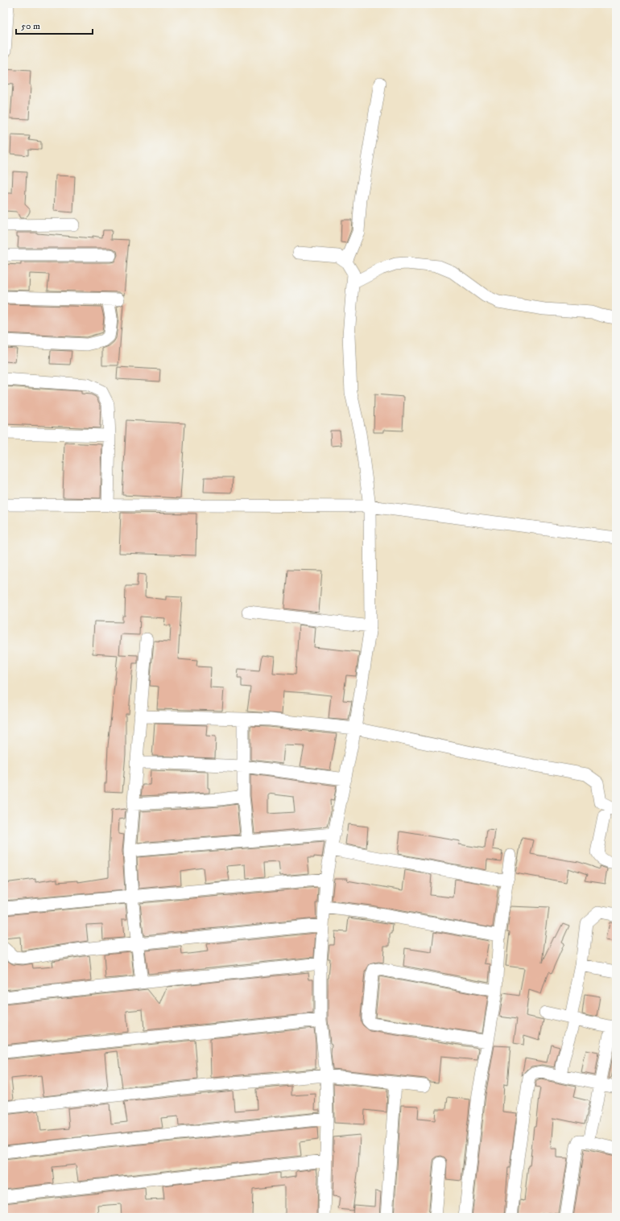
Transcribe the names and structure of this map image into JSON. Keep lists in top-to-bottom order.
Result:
{
  "scale_bar": "50 m"
}
